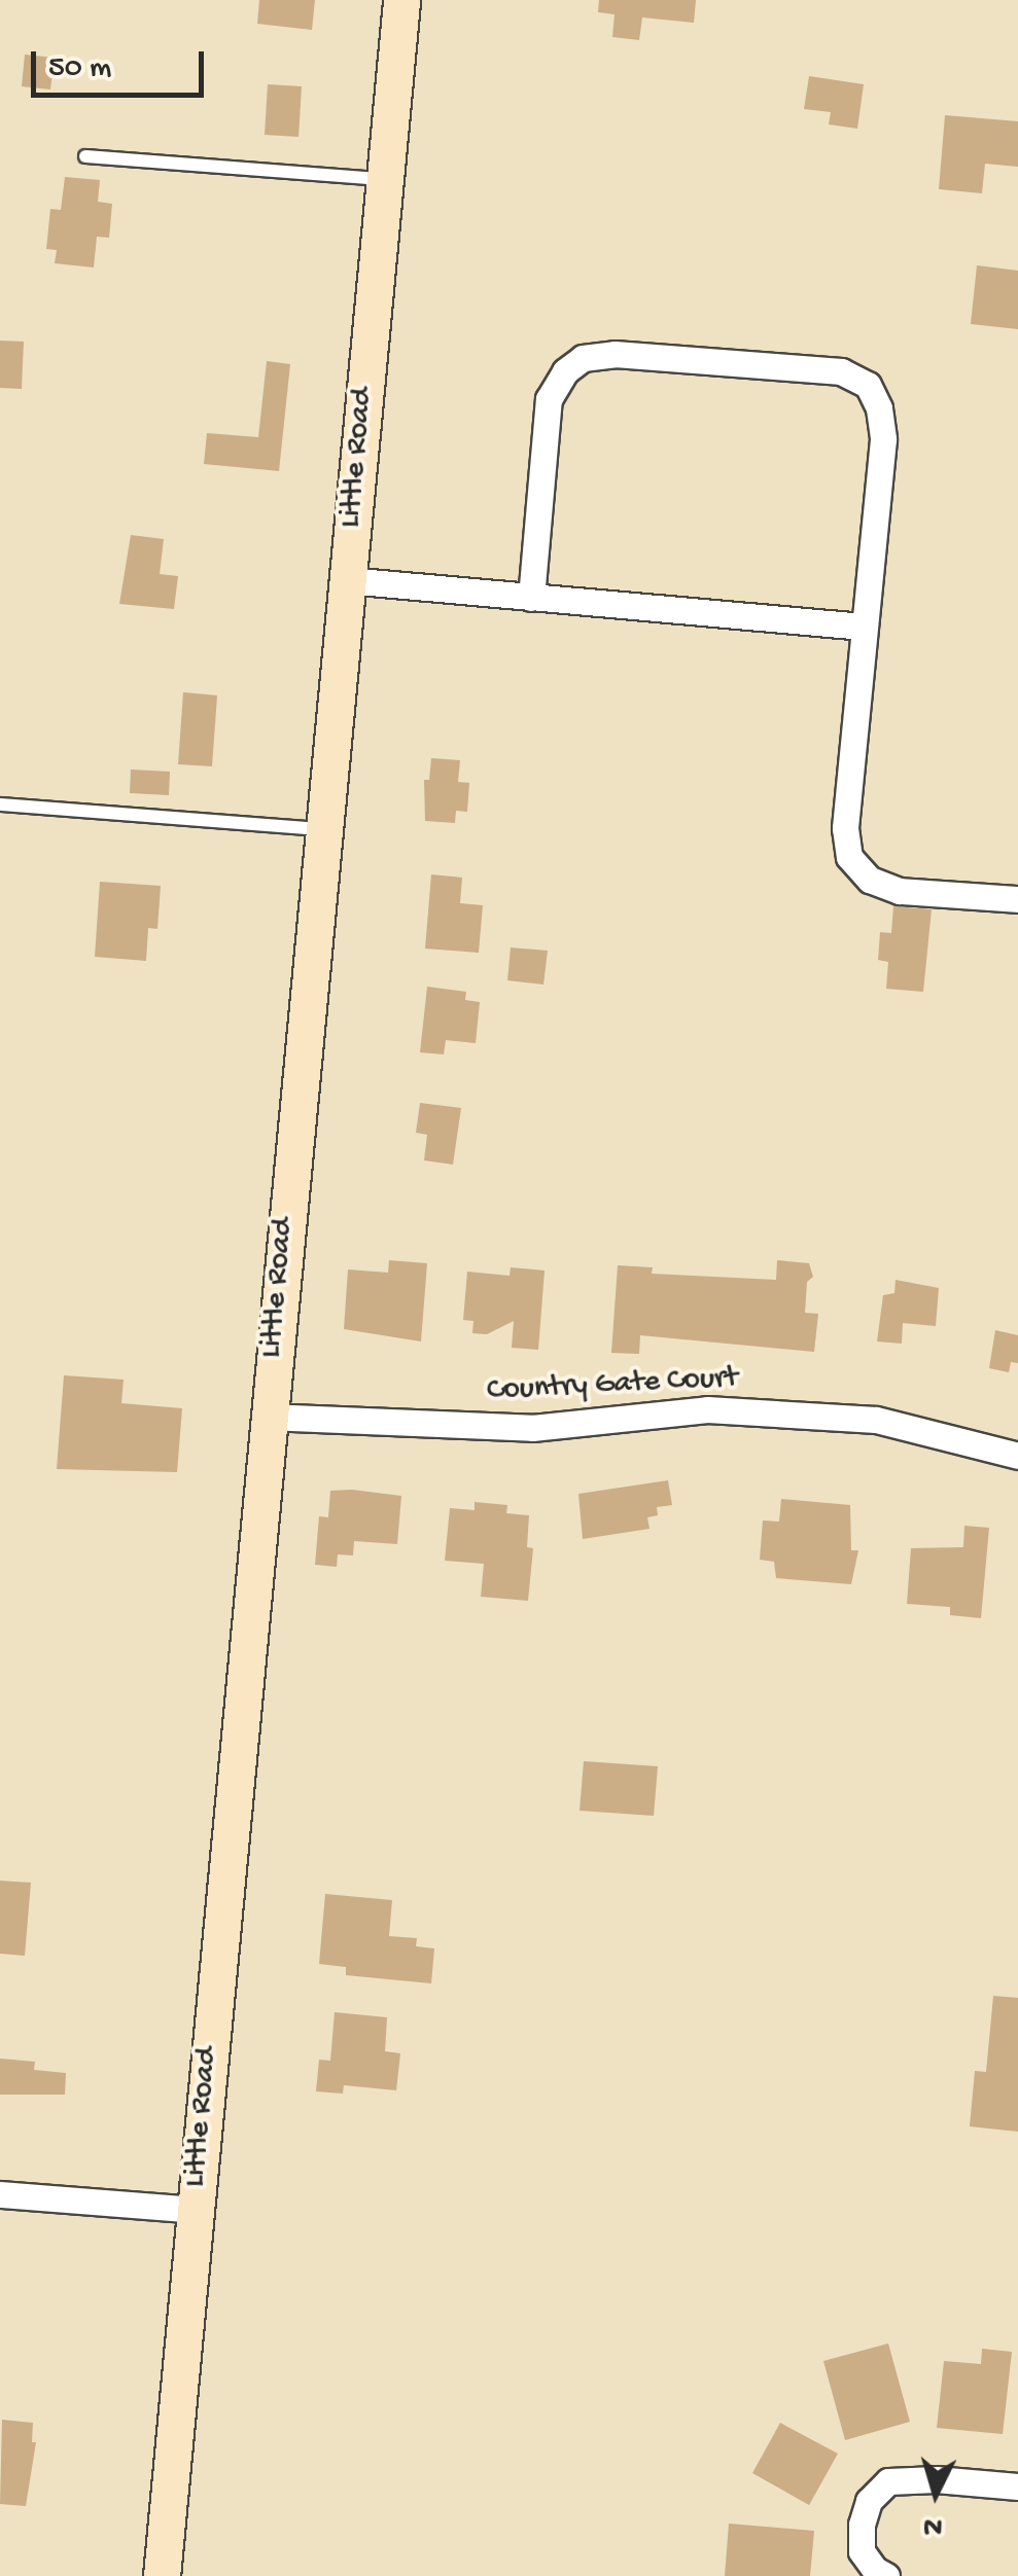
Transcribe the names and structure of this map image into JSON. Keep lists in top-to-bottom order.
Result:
{
  "streets": {
    "street": ["Little Road", "Country Gate Court"]
  },
  "crossings": [
    ["Little Road", "Country Gate Court"]
  ],
  "scale_bar": "50 m",
  "north": "bottom"
}
